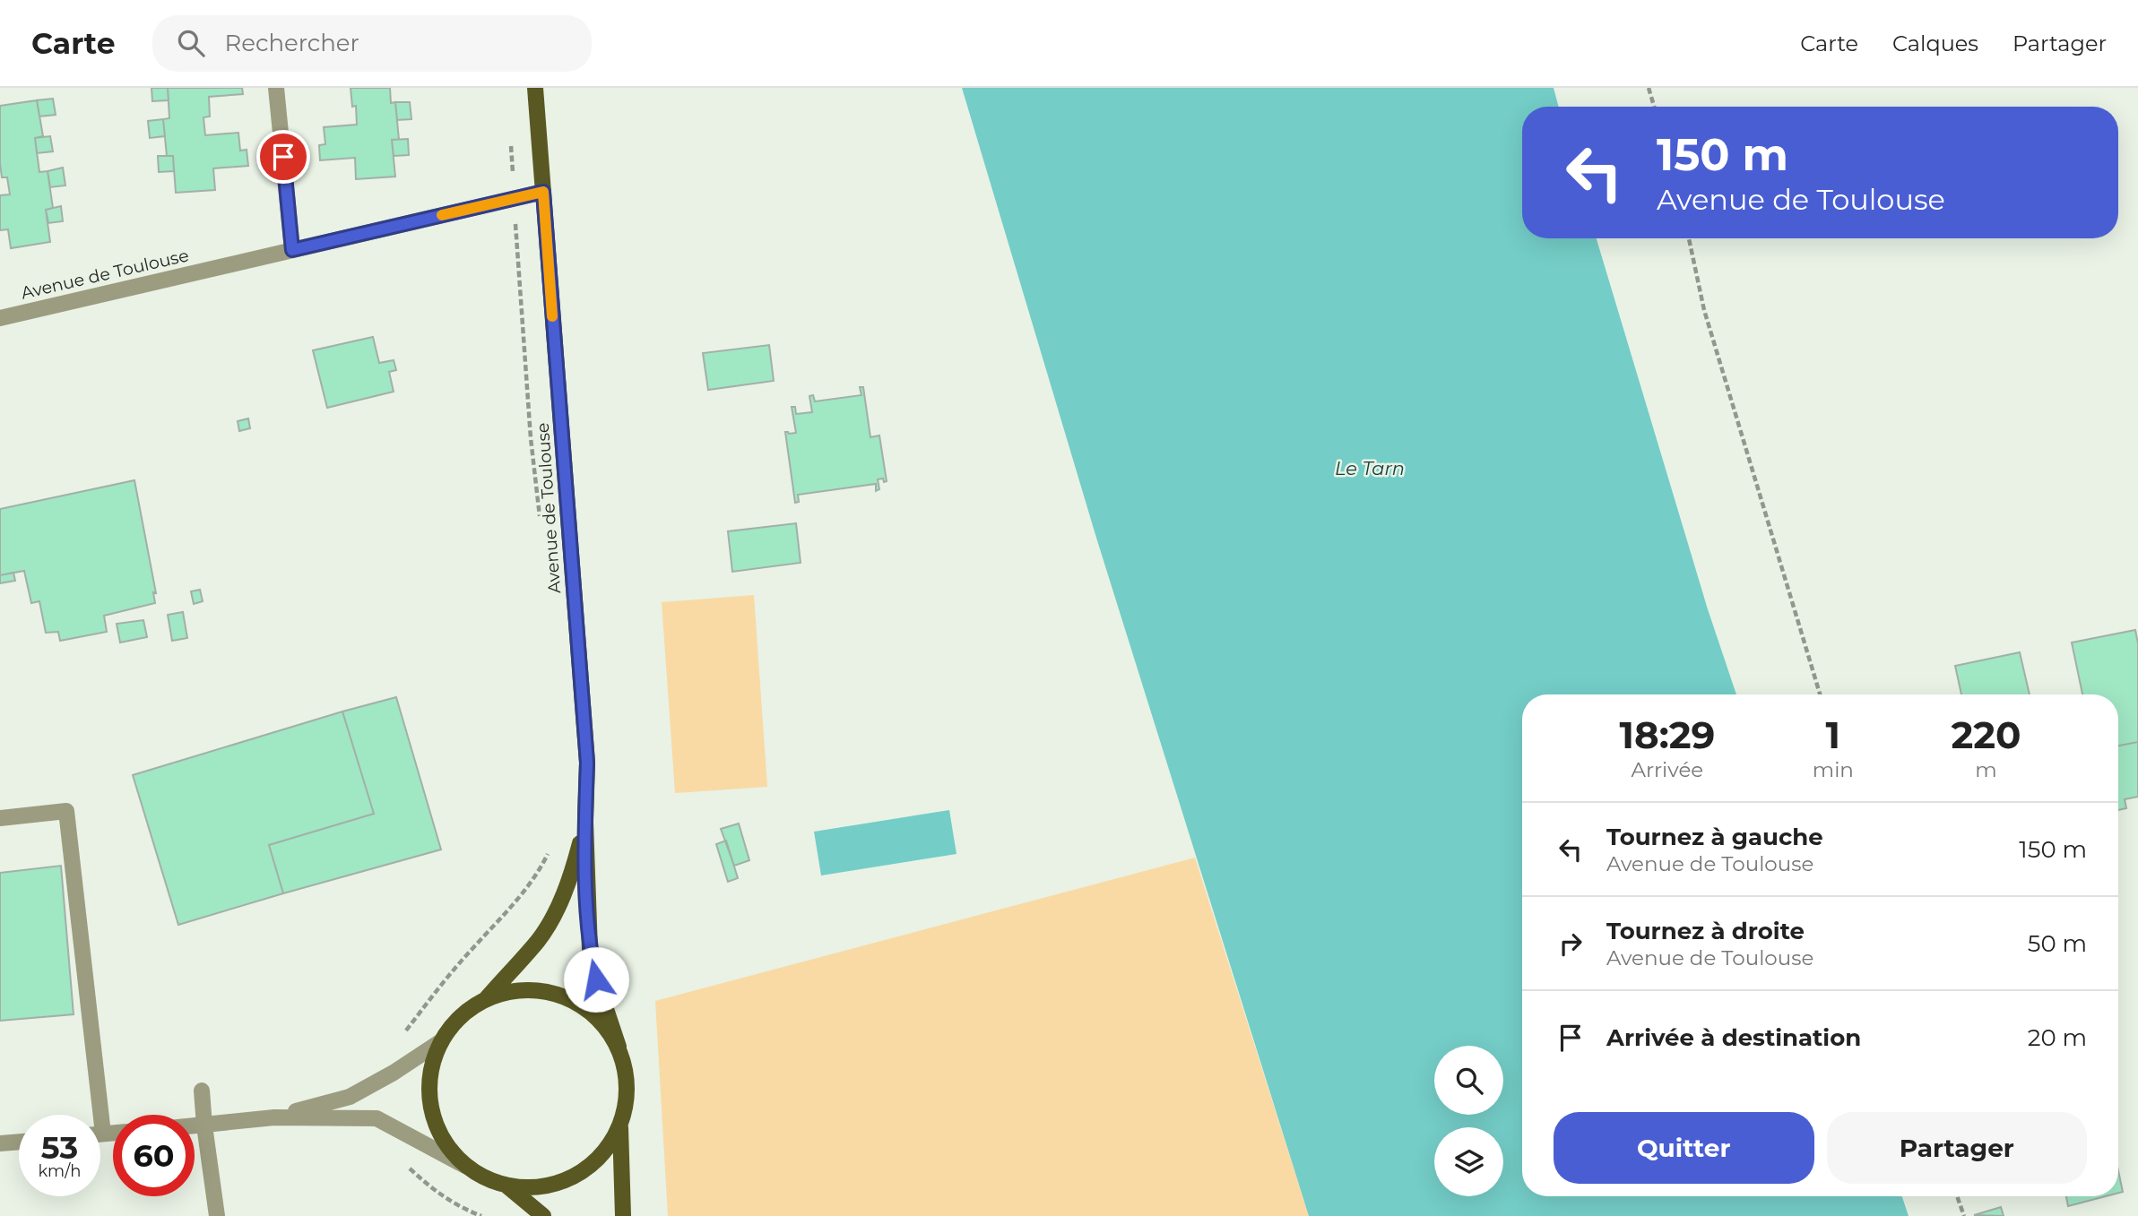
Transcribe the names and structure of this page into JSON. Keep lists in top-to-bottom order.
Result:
{
  "streets": {
    "main road": ["Avenue de Toulouse"]
  },
  "water": ["Le Tarn"],
  "page": {
    "header": "Carte",
    "search": "Rechercher",
    "nav": ["Carte", "Calques", "Partager"],
    "turn": ["150 m", "Avenue de Toulouse"],
    "eta": [
      "18:29",
      "Arrivée",
      "1",
      "min",
      "220",
      "m"
    ],
    "list": [
      {
        "name": "Tournez à gauche",
        "note": "Avenue de Toulouse",
        "value": "150 m"
      },
      {
        "name": "Tournez à droite",
        "note": "Avenue de Toulouse",
        "value": "50 m"
      },
      {
        "name": "Arrivée à destination",
        "value": "20 m"
      }
    ],
    "buttons": ["Quitter", "Partager"],
    "speed": "53 km/h",
    "limit": "60"
  }
}
